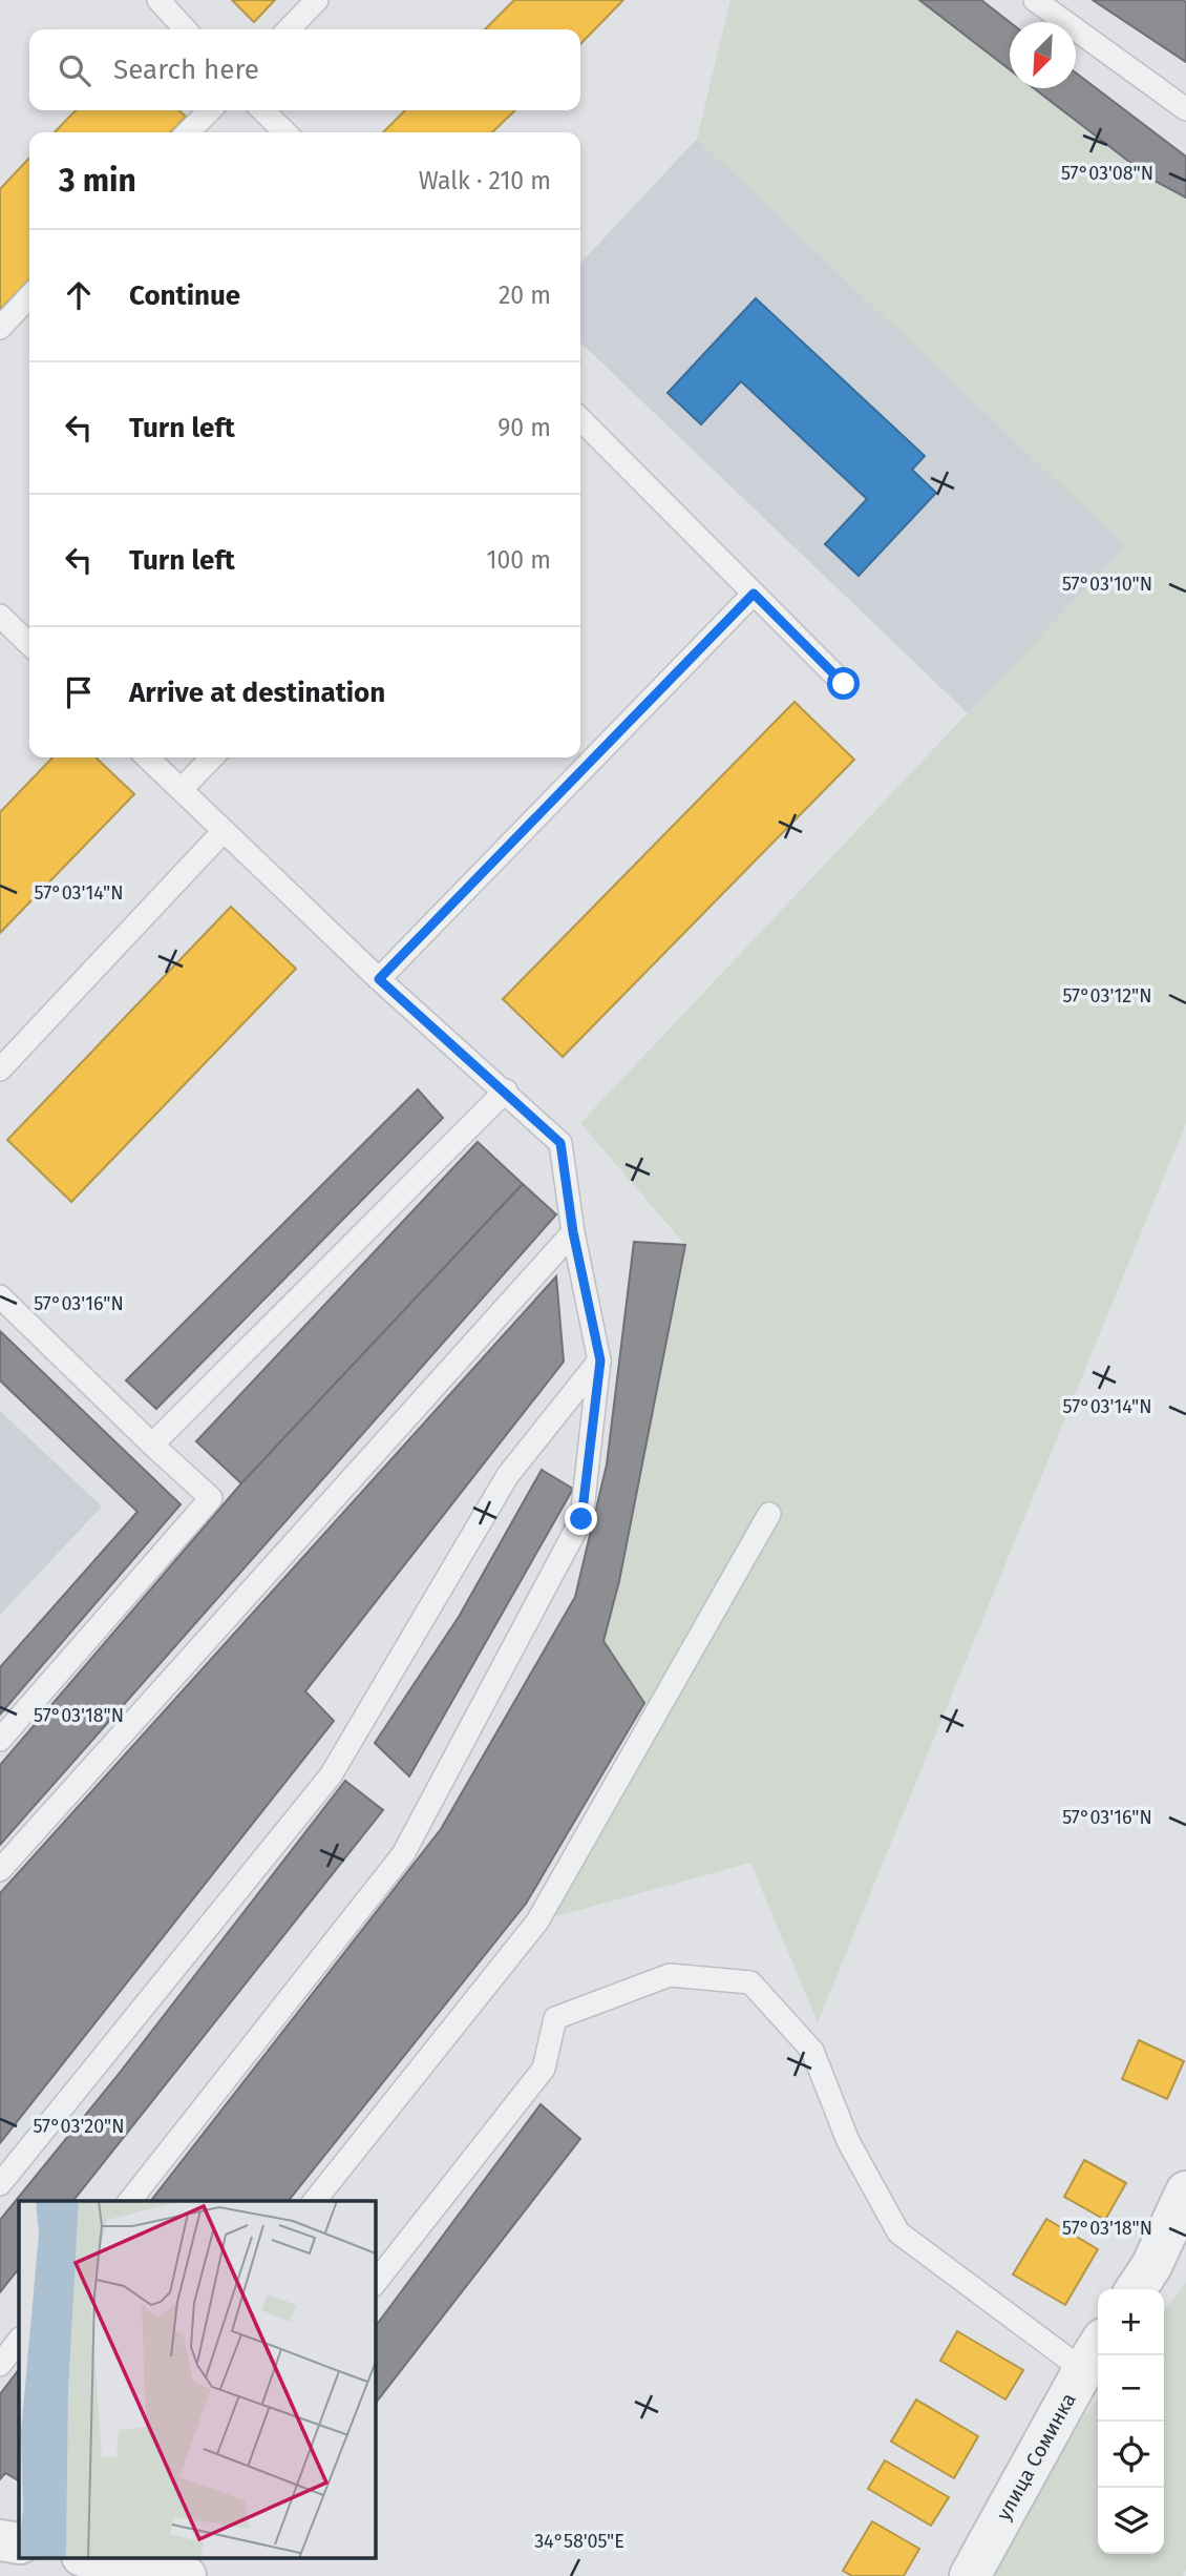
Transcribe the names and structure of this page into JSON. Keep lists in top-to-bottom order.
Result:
{
  "streets": {
    "street": ["улица Соминка"]
  },
  "north": "bottom left",
  "page": {
    "search": "Search here",
    "heading": ["3 min", "Walk · 210 m"],
    "list": [
      ["Continue", "20 m"],
      ["Turn left", "90 m"],
      ["Turn left", "100 m"],
      "Arrive at destination"
    ],
    "map_buttons": ["+", "−"]
  },
  "coordinates": [
    "57°03'08\"N",
    "57°03'10\"N",
    "57°03'14\"N",
    "57°03'12\"N",
    "57°03'16\"N",
    "57°03'18\"N",
    "57°03'20\"N",
    "34°58'05\"E"
  ]
}
